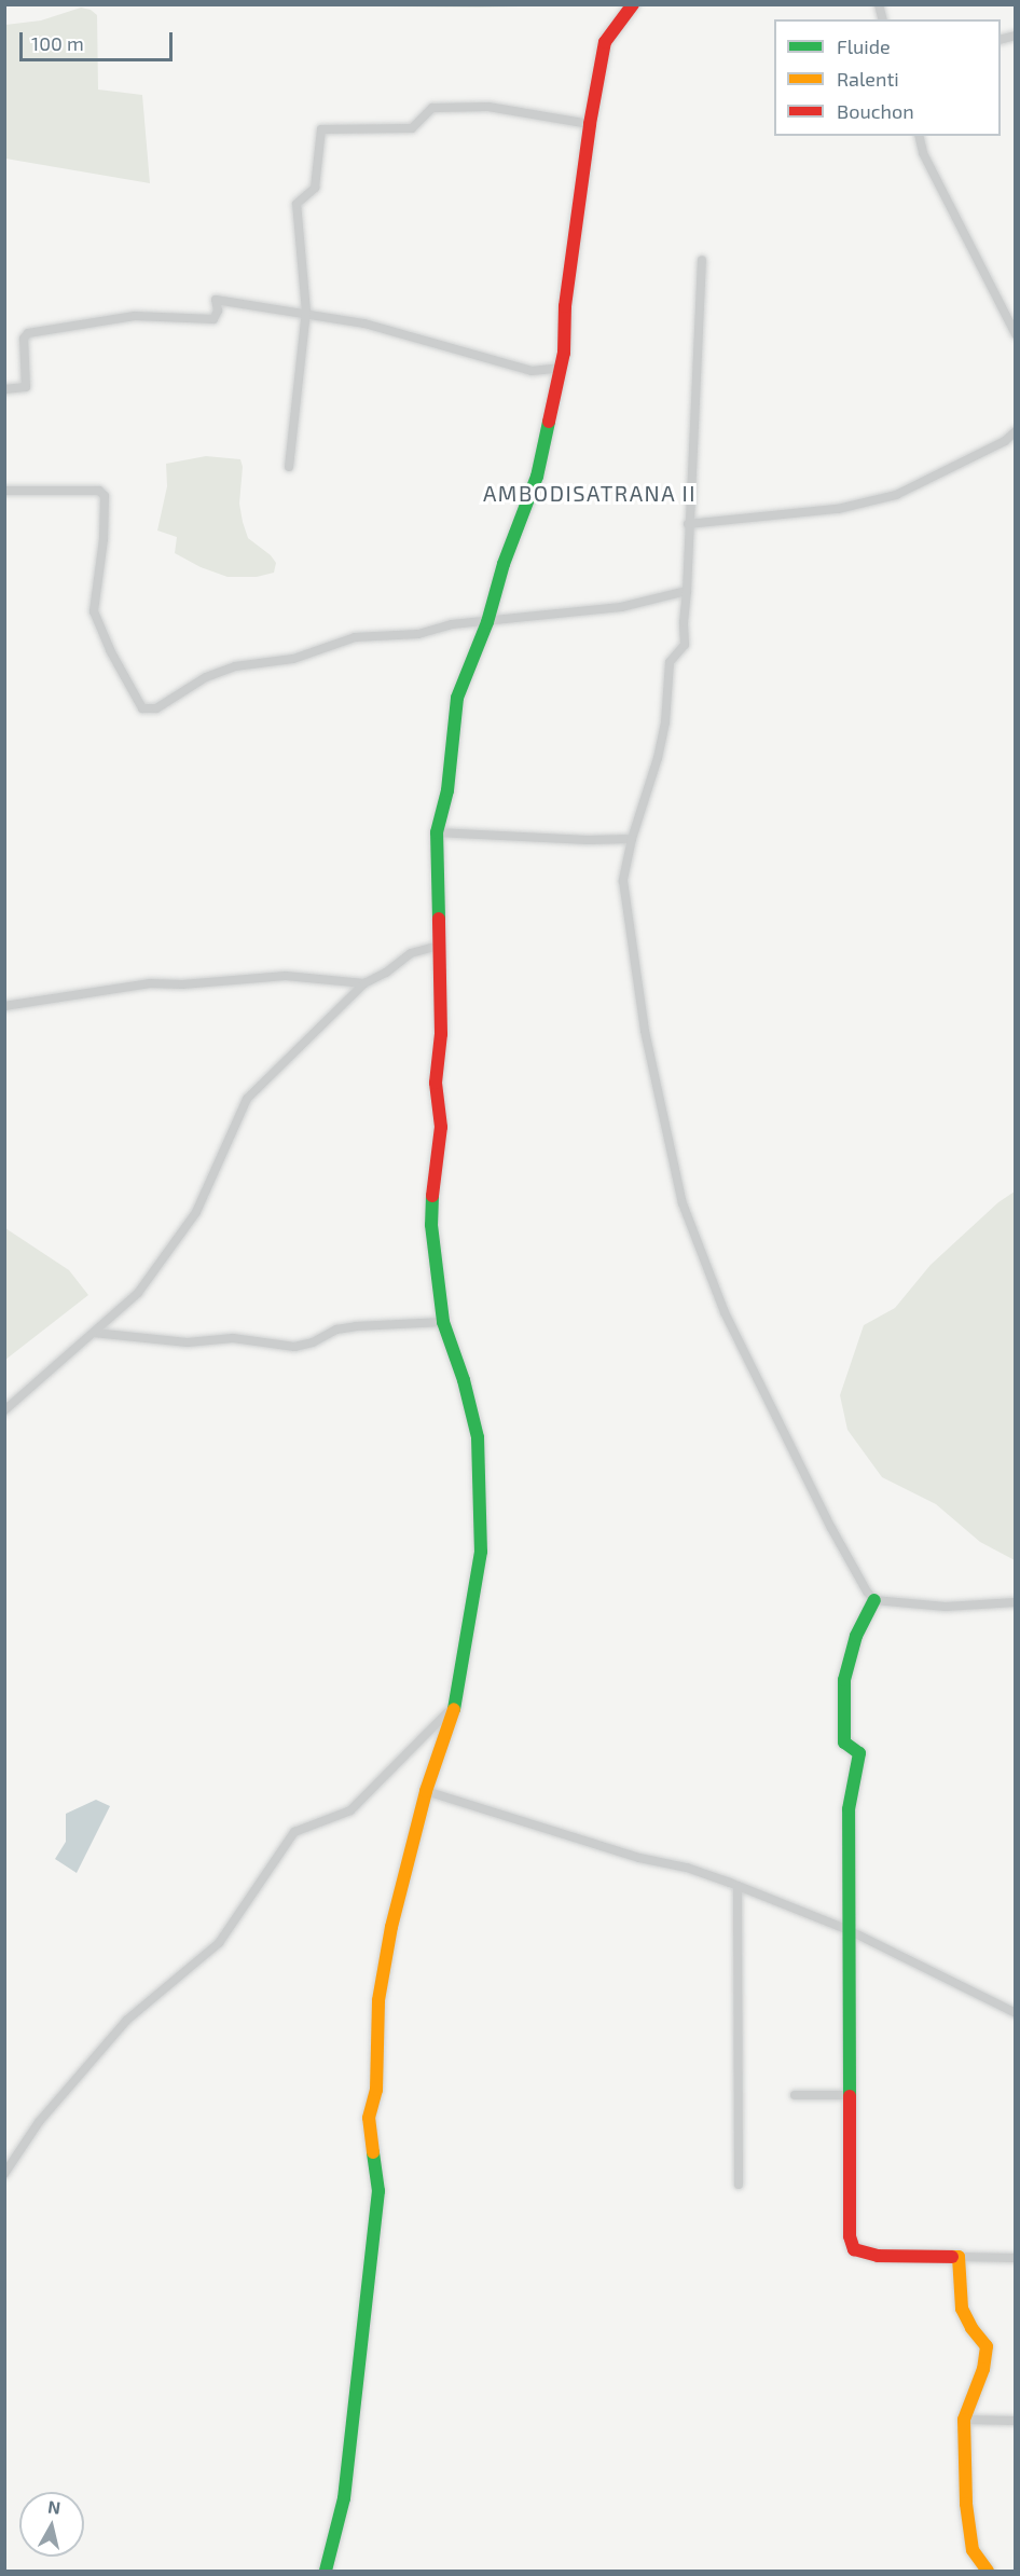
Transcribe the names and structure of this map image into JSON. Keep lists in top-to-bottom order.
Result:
{
  "districts": ["AMBODISATRANA II"],
  "legend": ["Fluide", "Ralenti", "Bouchon"],
  "scale_bar": "100 m",
  "north": "top"
}
